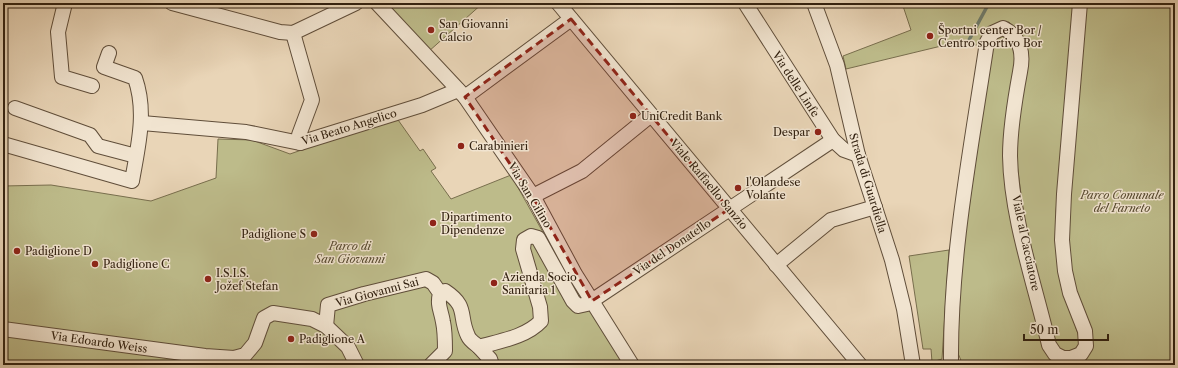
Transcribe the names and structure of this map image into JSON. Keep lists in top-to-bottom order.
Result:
{
  "streets": {
    "street": [
      "Via delle Linfe",
      "Via Beato Angelico",
      "Strada di Guardiella",
      "Viale Raffaello Sanzio",
      "Via San Cilino",
      "Viale al Cacciatore",
      "Via del Donatello",
      "Via Giovanni Sai",
      "Via Edoardo Weiss"
    ]
  },
  "crossings": [
    ["Via delle Linfe", "Strada di Guardiella"],
    ["Via delle Linfe", "Via del Donatello"],
    ["Via Beato Angelico", "Viale Raffaello Sanzio"],
    ["Via Beato Angelico", "Via San Cilino"],
    ["Viale Raffaello Sanzio", "Via del Donatello"],
    ["Via San Cilino", "Via del Donatello"]
  ],
  "parks": ["Parco Comunale del Farneto", "Parco di San Giovanni"],
  "places": [
    "San Giovanni Calcio",
    "Športni center Bor / Centro sportivo Bor",
    "UniCredit Bank",
    "Despar",
    "Carabinieri",
    "l'Olandese Volante",
    "Dipartimento Dipendenze",
    "Padiglione S",
    "Padiglione D",
    "Padiglione C",
    "I.S.I.S. Jožef Stefan",
    "Azienda Socio Sanitaria 1",
    "Padiglione A"
  ],
  "scale_bar": "50 m"
}
